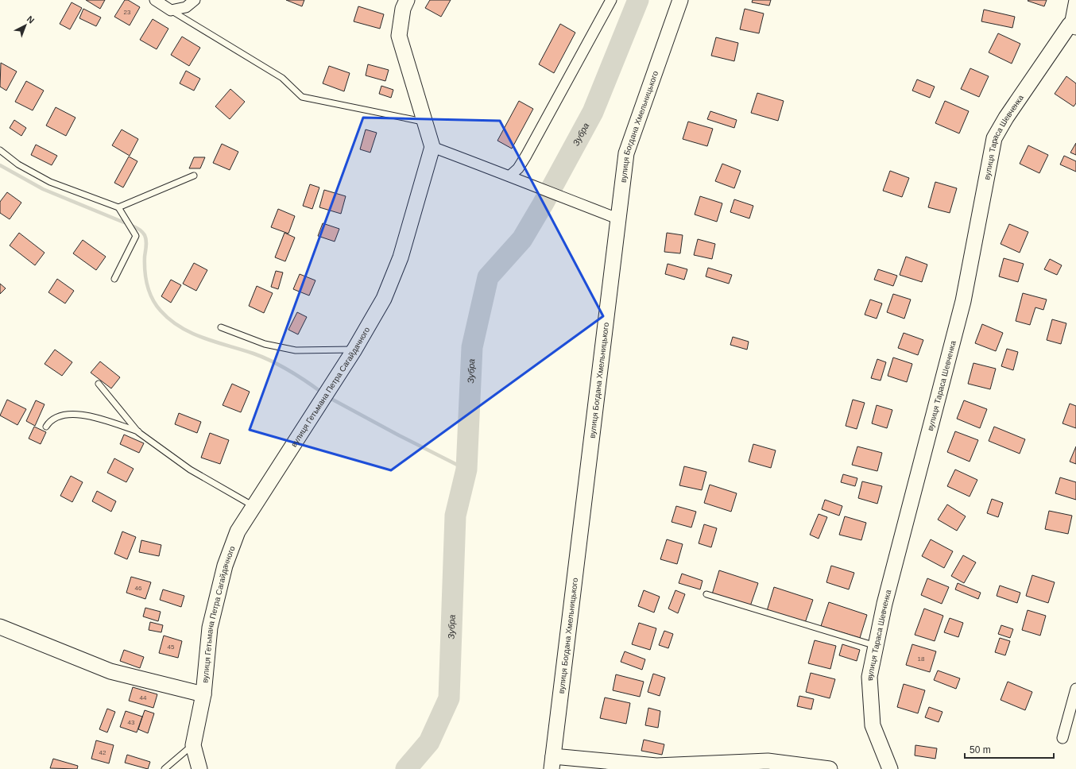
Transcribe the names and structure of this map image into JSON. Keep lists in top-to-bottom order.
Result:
{
  "streets": {
    "street": ["вулиця Богдана Хмельницького", "вулиця Тараса Шевченка", "вулиця Гетьмана Петра Сагайдачного"]
  },
  "water": ["Зубра"],
  "house_numbers": [
    "23",
    "46",
    "45",
    "18",
    "44",
    "43",
    "42"
  ],
  "scale_bar": "50 m",
  "north": "top right"
}
